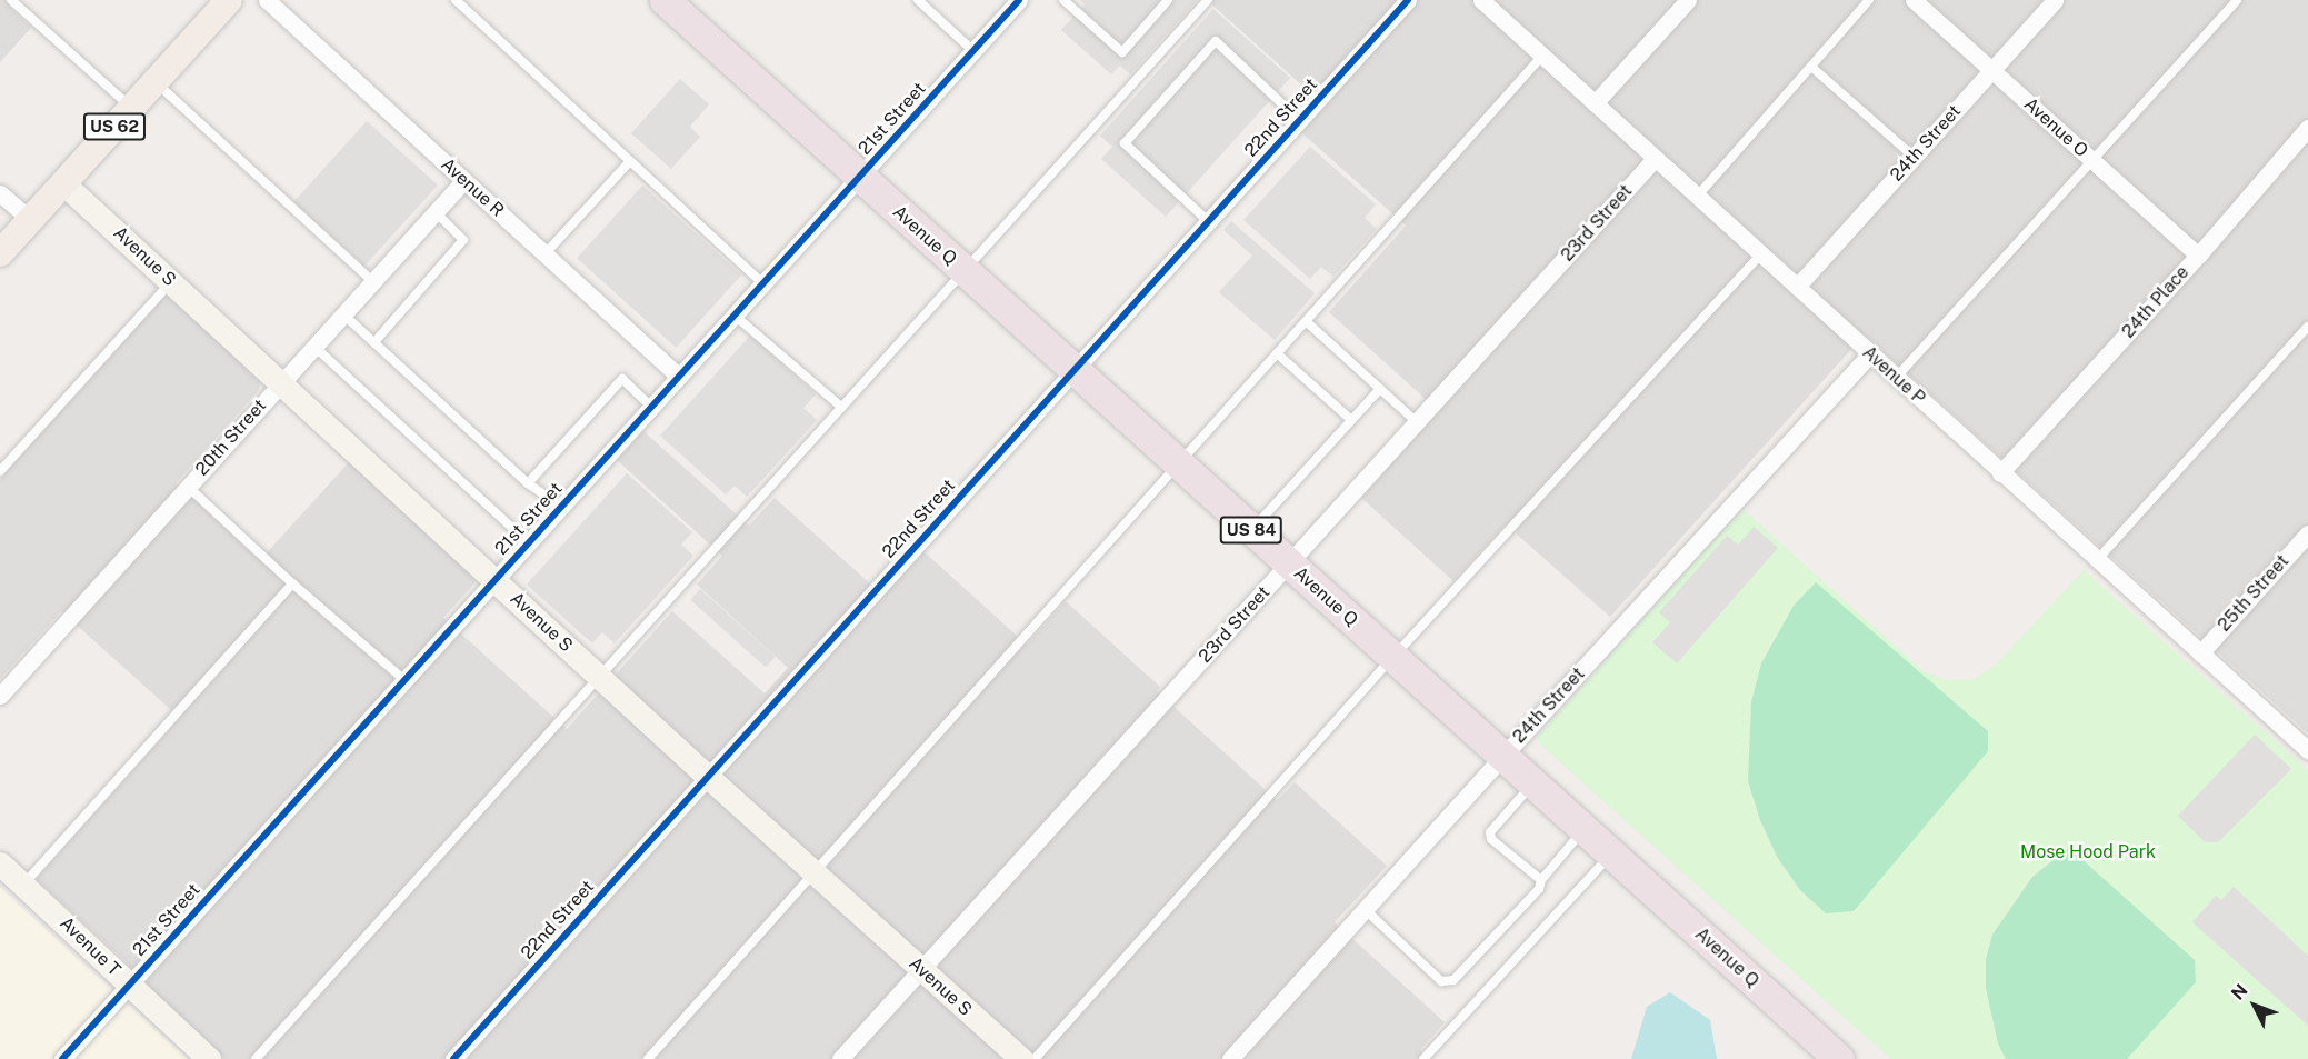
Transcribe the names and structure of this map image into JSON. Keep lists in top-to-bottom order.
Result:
{
  "streets": {
    "highway": ["Avenue Q", "US 84"],
    "main road": ["US 62"],
    "street": [
      "22nd Street",
      "21st Street",
      "Avenue O",
      "24th Street",
      "Avenue R",
      "23rd Street",
      "Avenue S",
      "24th Place",
      "Avenue P",
      "20th Street",
      "25th Street",
      "Avenue T"
    ]
  },
  "crossings": [
    ["22nd Street", "Avenue Q"],
    ["22nd Street", "Avenue S"],
    ["21st Street", "Avenue R"],
    ["21st Street", "Avenue Q"],
    ["21st Street", "Avenue S"],
    ["21st Street", "Avenue T"],
    ["US 62", "Avenue S"],
    ["Avenue O", "24th Street"],
    ["Avenue O", "24th Place"],
    ["24th Street", "Avenue Q"],
    ["24th Street", "Avenue P"],
    ["Avenue R", "20th Street"],
    ["23rd Street", "Avenue Q"],
    ["23rd Street", "Avenue S"],
    ["23rd Street", "Avenue P"],
    ["Avenue S", "20th Street"],
    ["24th Place", "Avenue P"],
    ["Avenue P", "25th Street"]
  ],
  "parks": ["Mose Hood Park"],
  "north": "top left"
}
